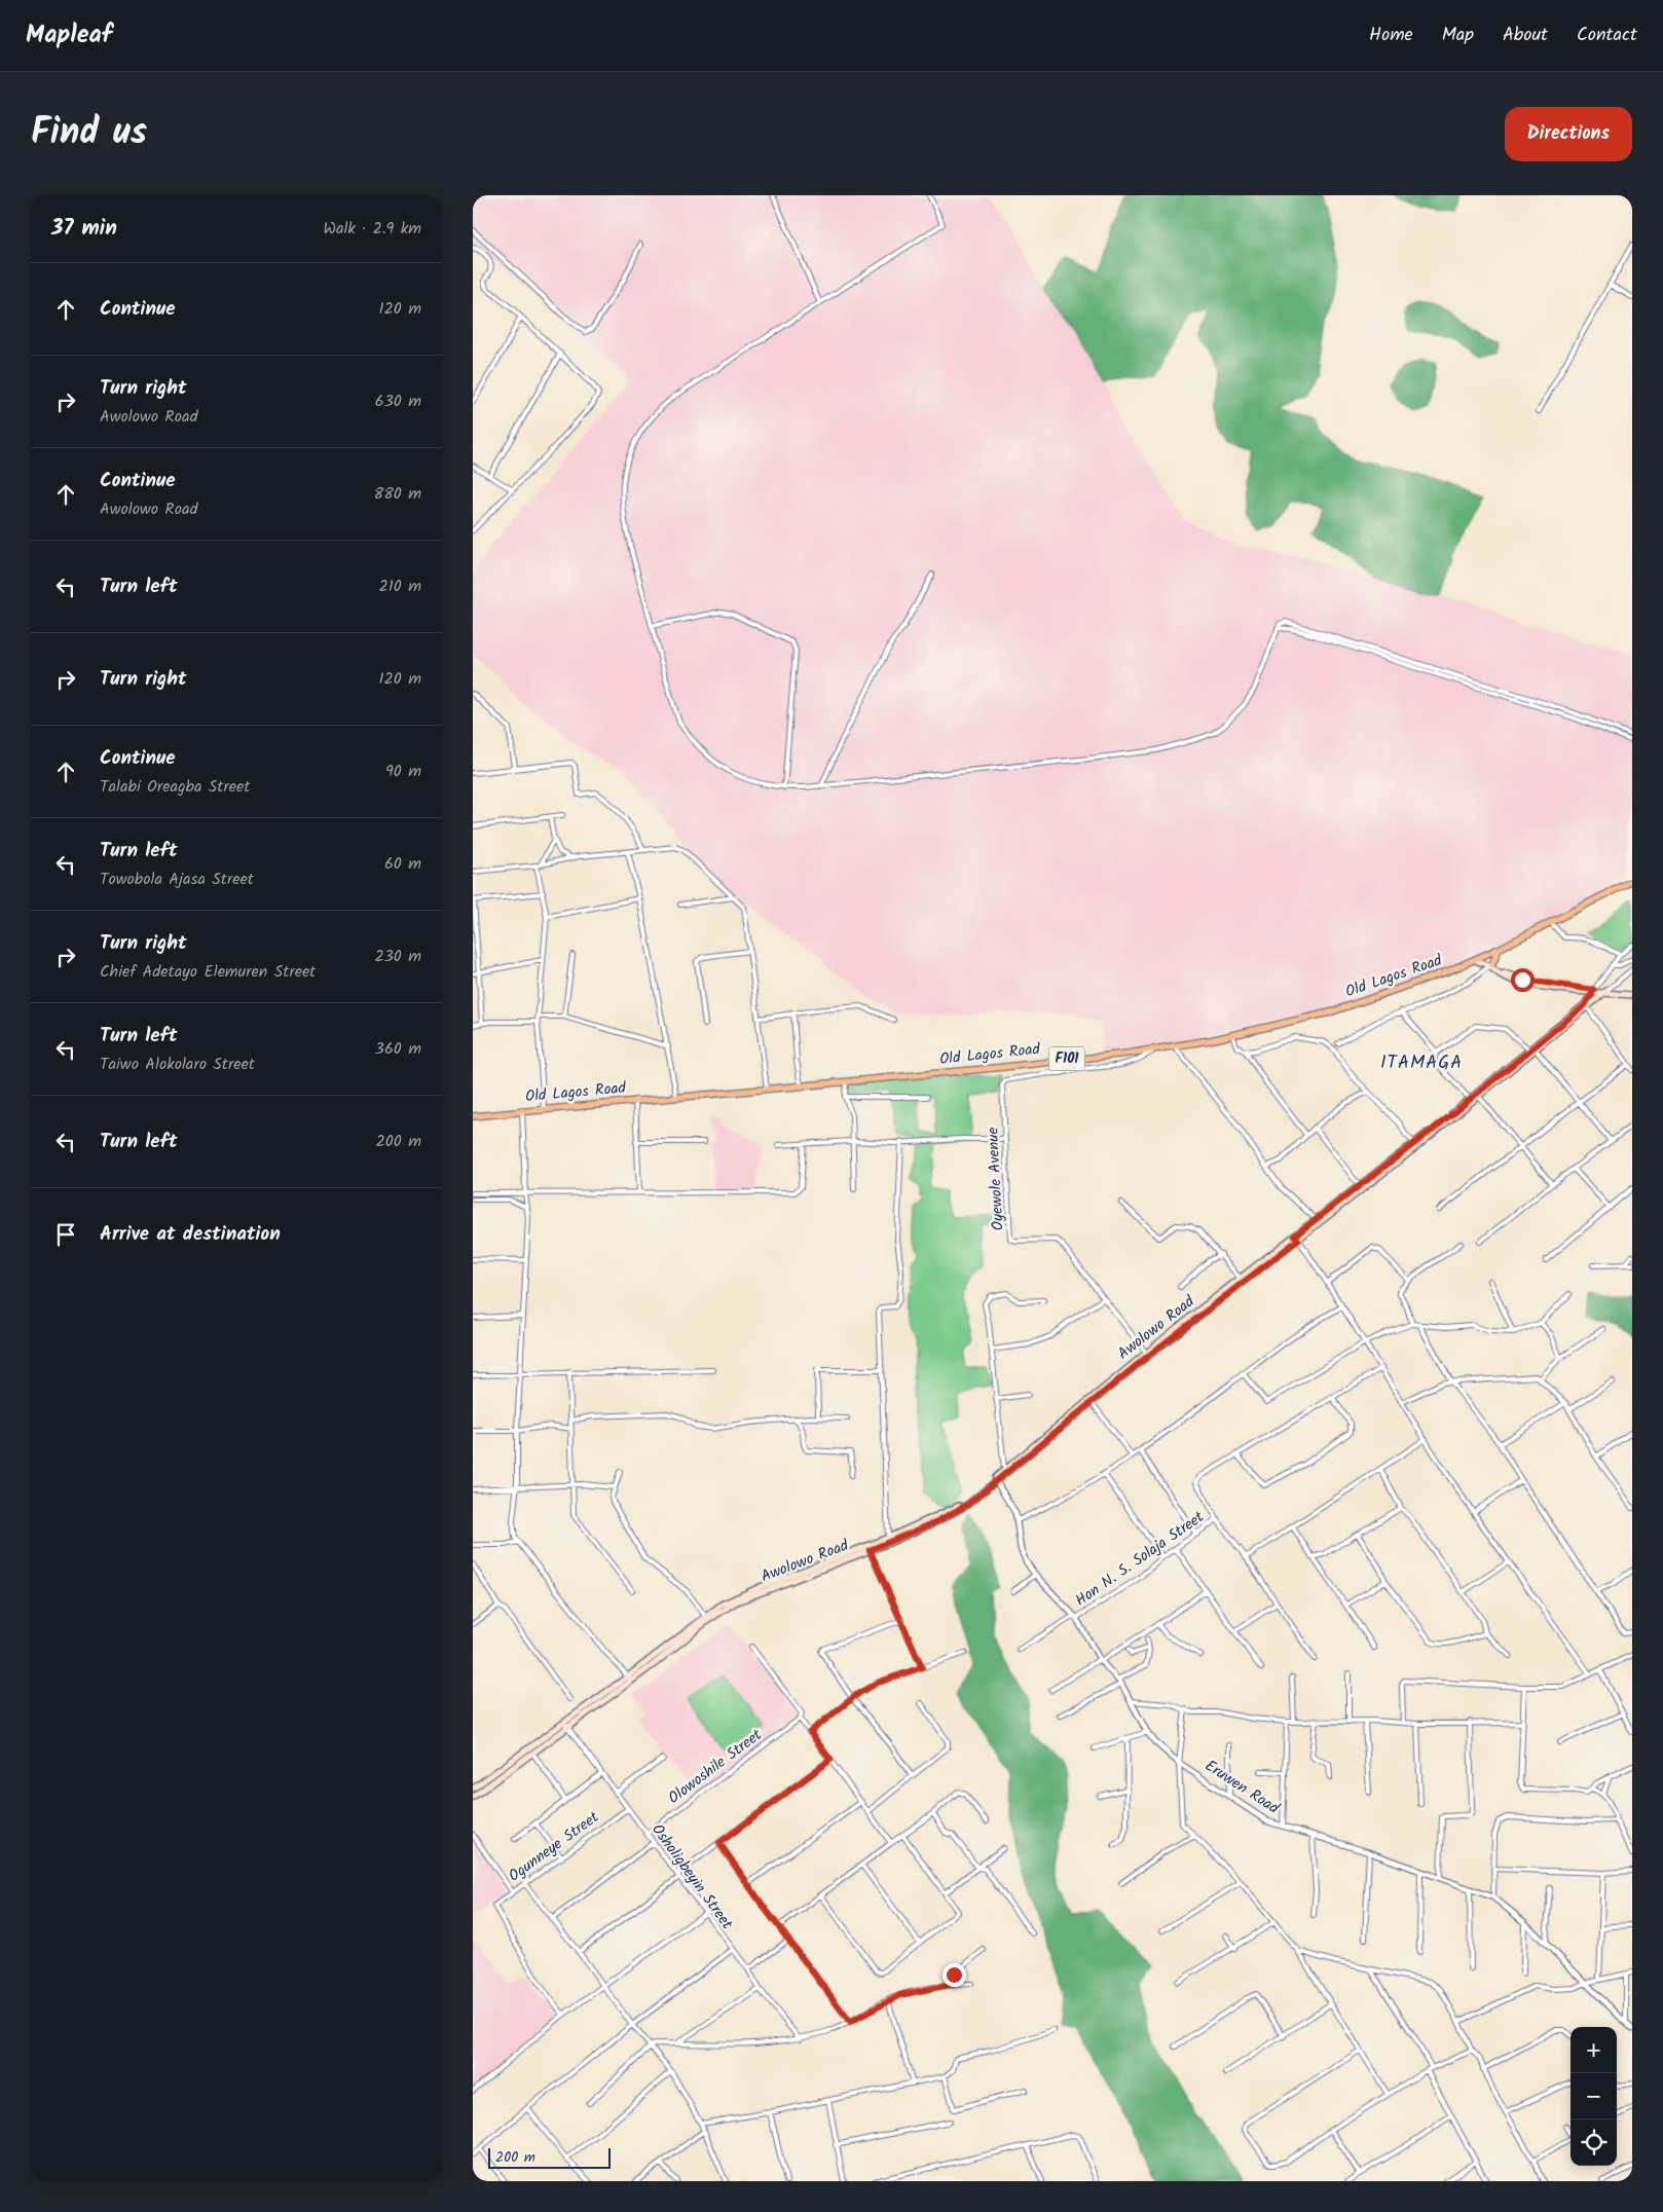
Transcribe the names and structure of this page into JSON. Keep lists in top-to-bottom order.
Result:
{
  "streets": {
    "main road": ["Old Lagos Road", "F101", "Awolowo Road"],
    "street": [
      "Oyewole Avenue",
      "Hon N. S. Solaja Street",
      "Olowoshile Street",
      "Eruwen Road",
      "Ogunneye Street",
      "Osholigbeyin Street"
    ]
  },
  "crossings": [
    ["Old Lagos Road", "Oyewole Avenue"],
    ["Oyewole Avenue", "Awolowo Road"],
    ["Awolowo Road", "Eruwen Road"],
    ["Awolowo Road", "Osholigbeyin Street"],
    ["Hon N. S. Solaja Street", "Eruwen Road"],
    ["Olowoshile Street", "Osholigbeyin Street"],
    ["Ogunneye Street", "Osholigbeyin Street"]
  ],
  "districts": ["ITAMAGA"],
  "scale_bar": "200 m",
  "page": {
    "header": "Mapleaf",
    "nav": [
      "Home",
      "Map",
      "About",
      "Contact"
    ],
    "title": "Find us",
    "buttons": "Directions",
    "heading": ["37 min", "Walk · 2.9 km"],
    "list": [
      ["Continue", "120 m"],
      ["Turn right", "Awolowo Road", "630 m"],
      ["Continue", "Awolowo Road", "880 m"],
      ["Turn left", "210 m"],
      ["Turn right", "120 m"],
      ["Continue", "Talabi Oreagba Street", "90 m"],
      ["Turn left", "Towobola Ajasa Street", "60 m"],
      ["Turn right", "Chief Adetayo Elemuren Street", "230 m"],
      ["Turn left", "Taiwo Alokolaro Street", "360 m"],
      ["Turn left", "200 m"],
      "Arrive at destination"
    ],
    "map_buttons": ["+", "−"],
    "scale": "200 m"
  }
}
